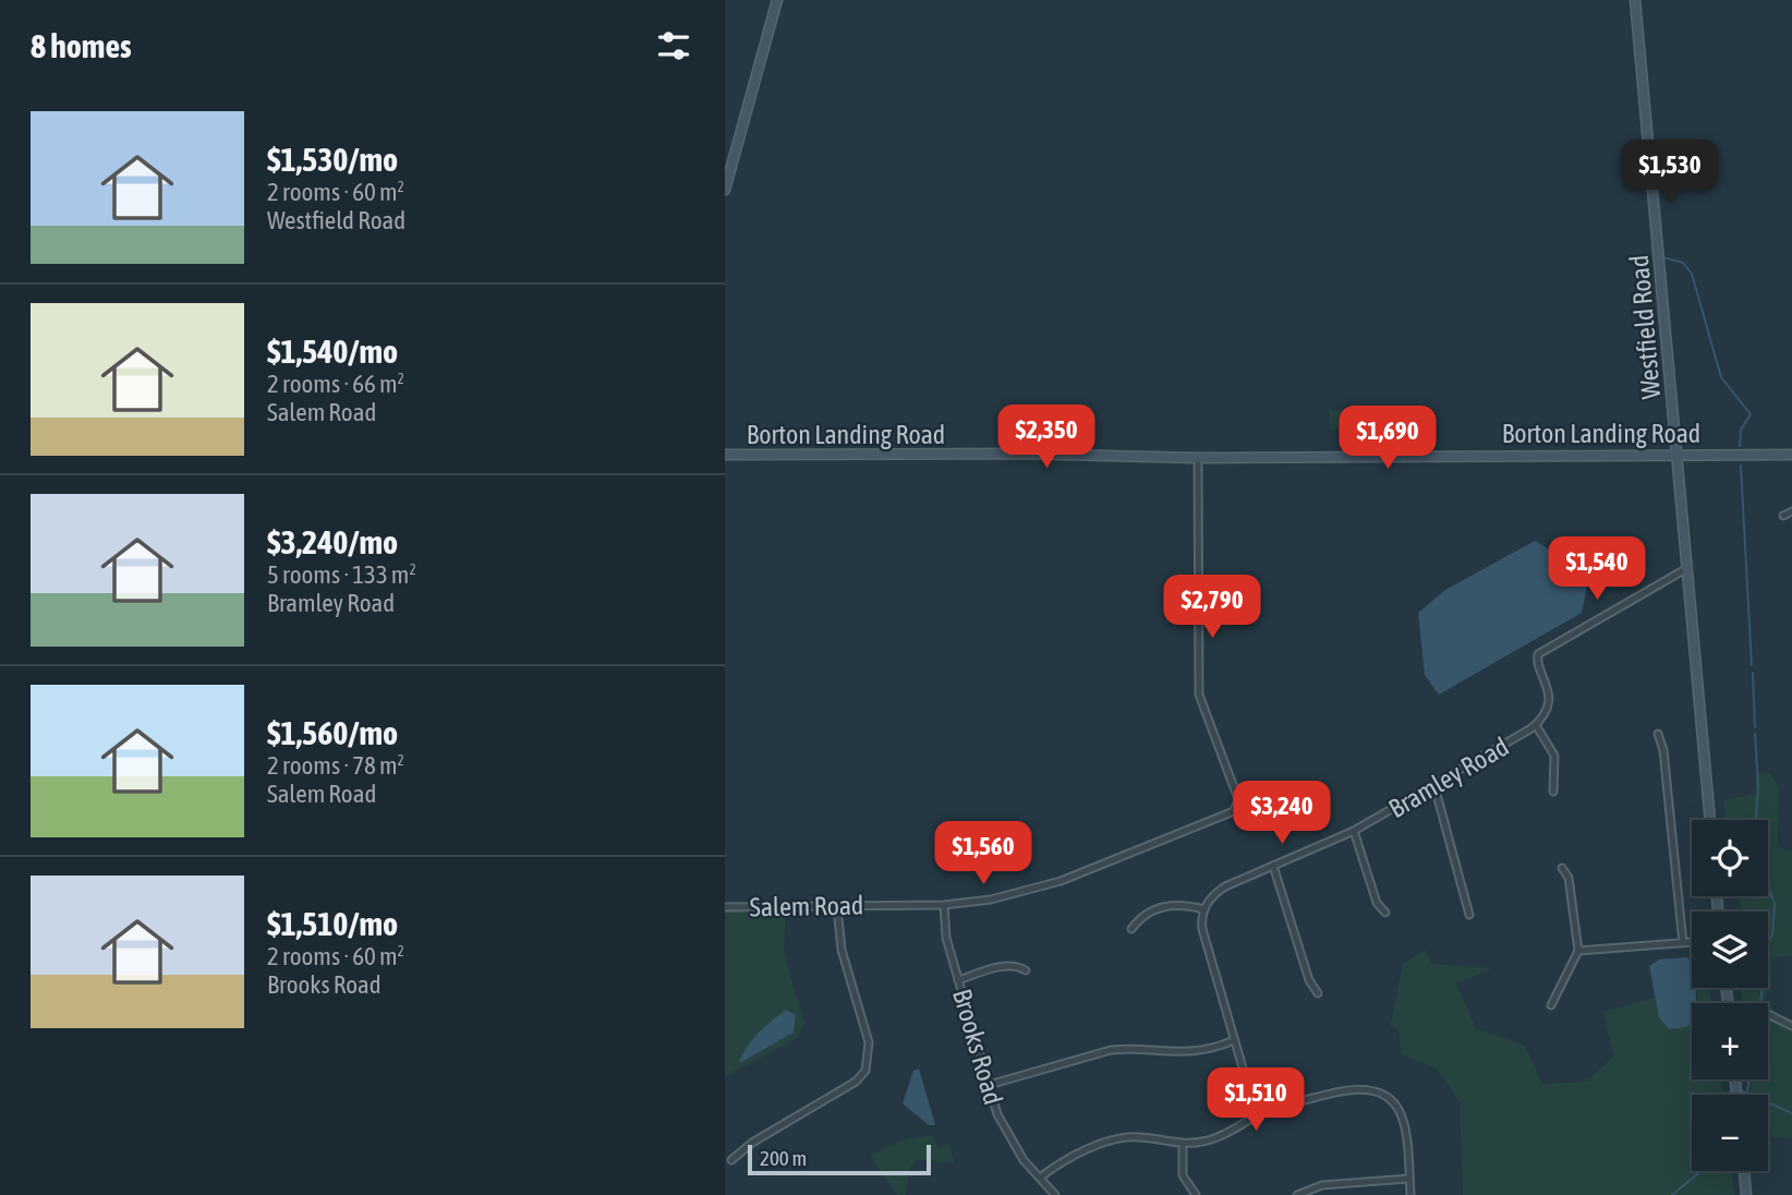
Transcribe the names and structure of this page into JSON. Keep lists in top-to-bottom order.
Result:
{
  "streets": {
    "street": [
      "Westfield Road",
      "Borton Landing Road",
      "Bramley Road",
      "Salem Road",
      "Brooks Road"
    ]
  },
  "crossings": [
    ["Westfield Road", "Borton Landing Road"],
    ["Westfield Road", "Bramley Road"],
    ["Borton Landing Road", "Salem Road"],
    ["Salem Road", "Brooks Road"]
  ],
  "scale_bar": "200 m",
  "page": {
    "heading": "8 homes",
    "list": [
      {
        "name": "$1,530/mo",
        "note": "2 rooms · 60 m² · Westfield Road"
      },
      {
        "name": "$1,540/mo",
        "note": "2 rooms · 66 m² · Salem Road"
      },
      {
        "name": "$3,240/mo",
        "note": "5 rooms · 133 m² · Bramley Road"
      },
      {
        "name": "$1,560/mo",
        "note": "2 rooms · 78 m² · Salem Road"
      },
      {
        "name": "$1,510/mo",
        "note": "2 rooms · 60 m² · Brooks Road"
      }
    ],
    "price": [
      "$1,530",
      "$2,350",
      "$1,690",
      "$1,540",
      "$2,790",
      "$3,240",
      "$1,560",
      "$1,510"
    ],
    "map_buttons": ["+", "−"],
    "scale": "200 m"
  }
}
